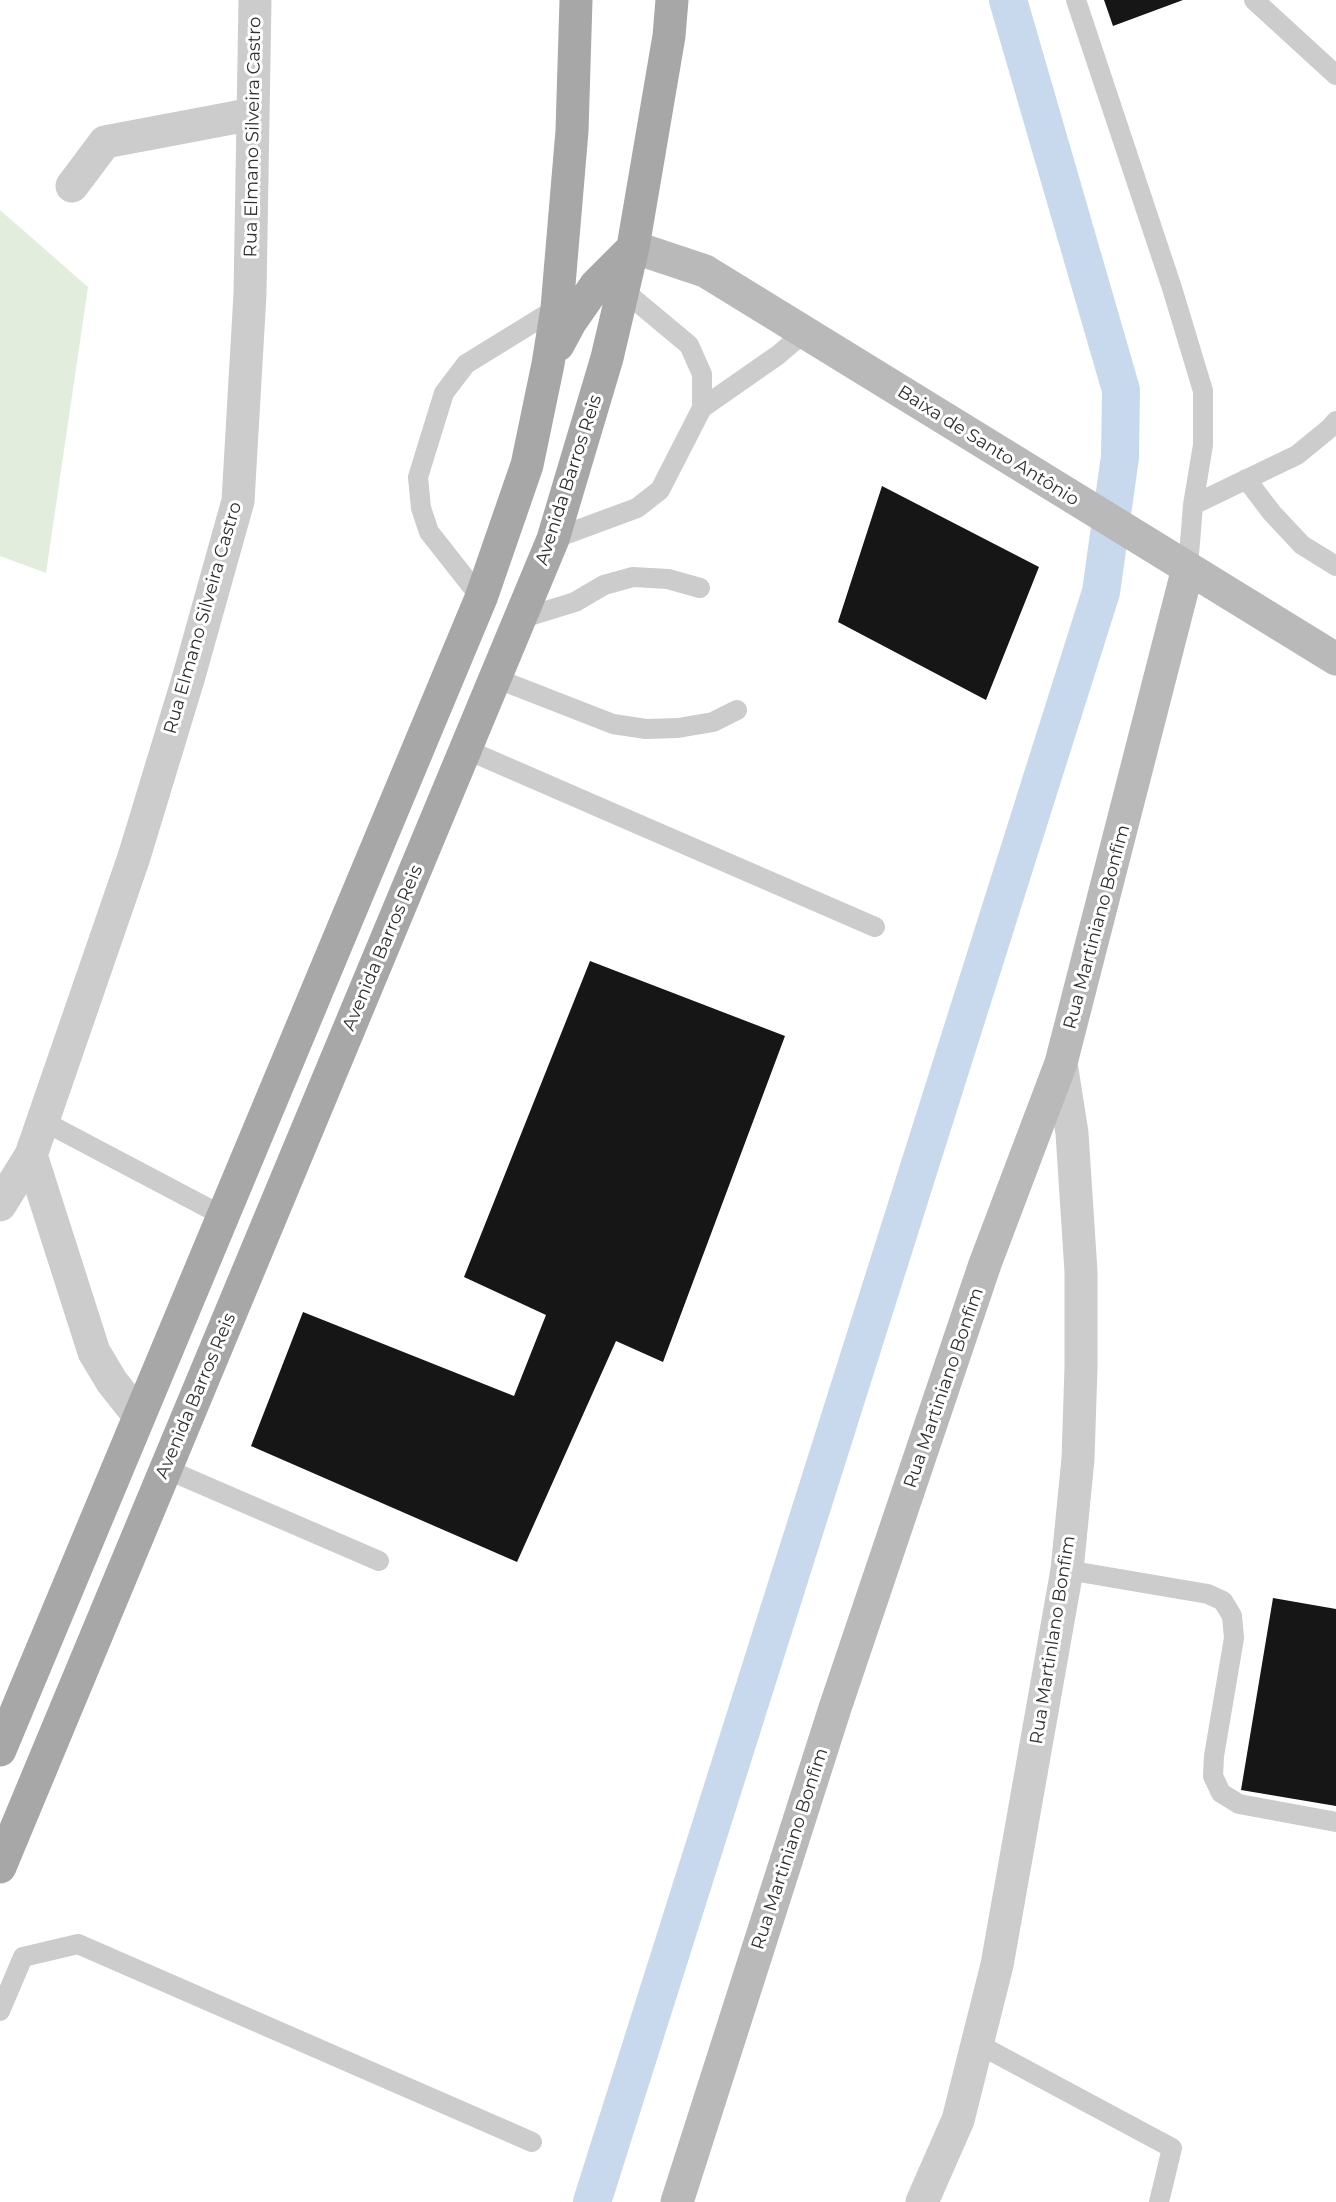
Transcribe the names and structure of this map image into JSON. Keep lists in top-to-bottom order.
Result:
{
  "streets": {
    "main road": ["Avenida Barros Reis"],
    "street": [
      "Rua Elmano Silveira Castro",
      "Baixa de Santo Antônio",
      "Rua Martiniano Bonfim",
      "Rua Martinlano Bonfim"
    ]
  },
  "crossings": [
    ["Baixa de Santo Antônio", "Avenida Barros Reis"],
    ["Baixa de Santo Antônio", "Rua Martiniano Bonfim"],
    ["Rua Martiniano Bonfim", "Rua Martinlano Bonfim"]
  ]
}
